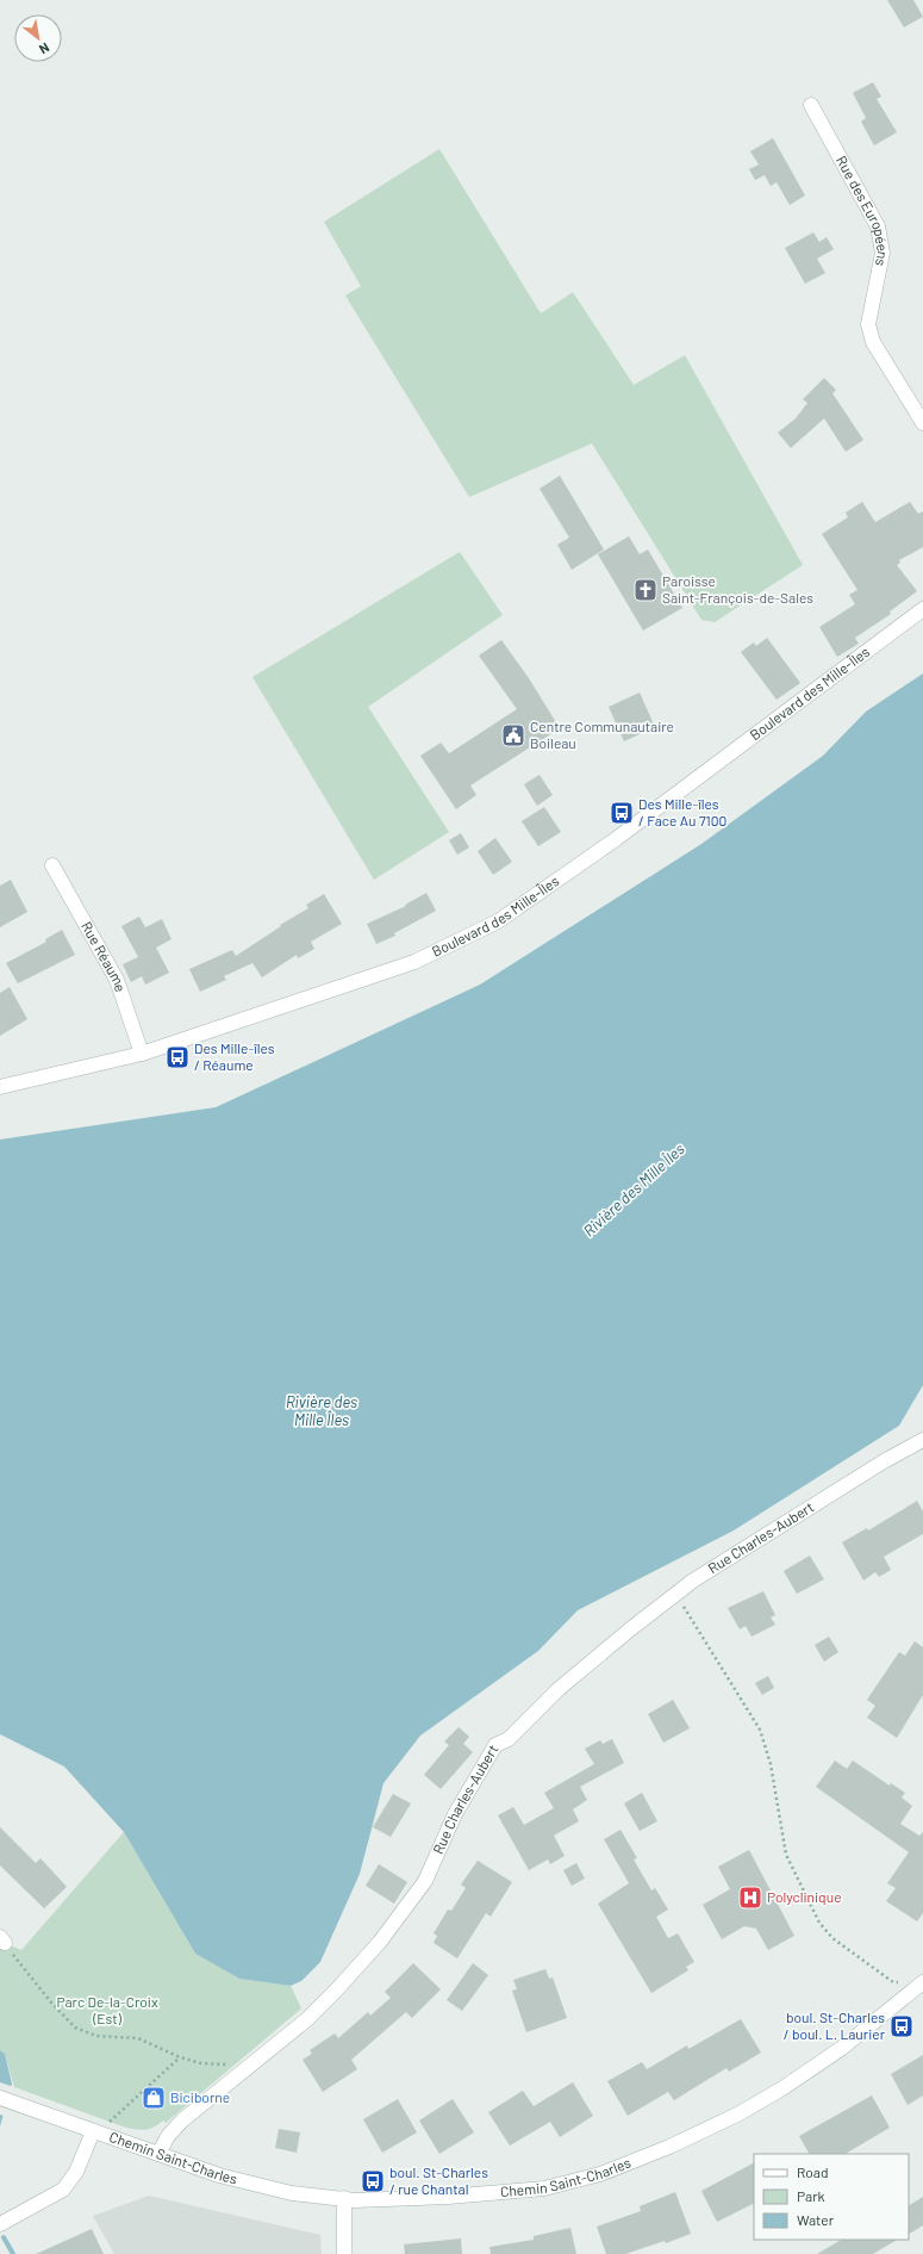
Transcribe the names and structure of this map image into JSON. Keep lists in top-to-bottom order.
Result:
{
  "streets": {
    "street": [
      "Rue des Européens",
      "Boulevard des Mille-Îles",
      "Rue Réaume",
      "Rue Charles-Aubert",
      "Chemin Saint-Charles"
    ]
  },
  "crossings": [
    ["Boulevard des Mille-Îles", "Rue Réaume"],
    ["Rue Charles-Aubert", "Chemin Saint-Charles"]
  ],
  "water": ["Rivière des Mille Îles"],
  "parks": ["Parc De-la-Croix (Est)"],
  "places": {
    "church": ["Paroisse Saint-François-de-Sales"],
    "public building": ["Centre Communautaire Boileau"],
    "bus stop": [
      "Des Mille-îles / Face Au 7100",
      "Des Mille-îles / Réaume",
      "boul. St-Charles / boul. L. Laurier",
      "boul. St-Charles / rue Chantal"
    ],
    "hospital": ["Polyclinique"],
    "shop": ["Biciborne"]
  },
  "legend": ["Road", "Park", "Water"],
  "north": "bottom right"
}
